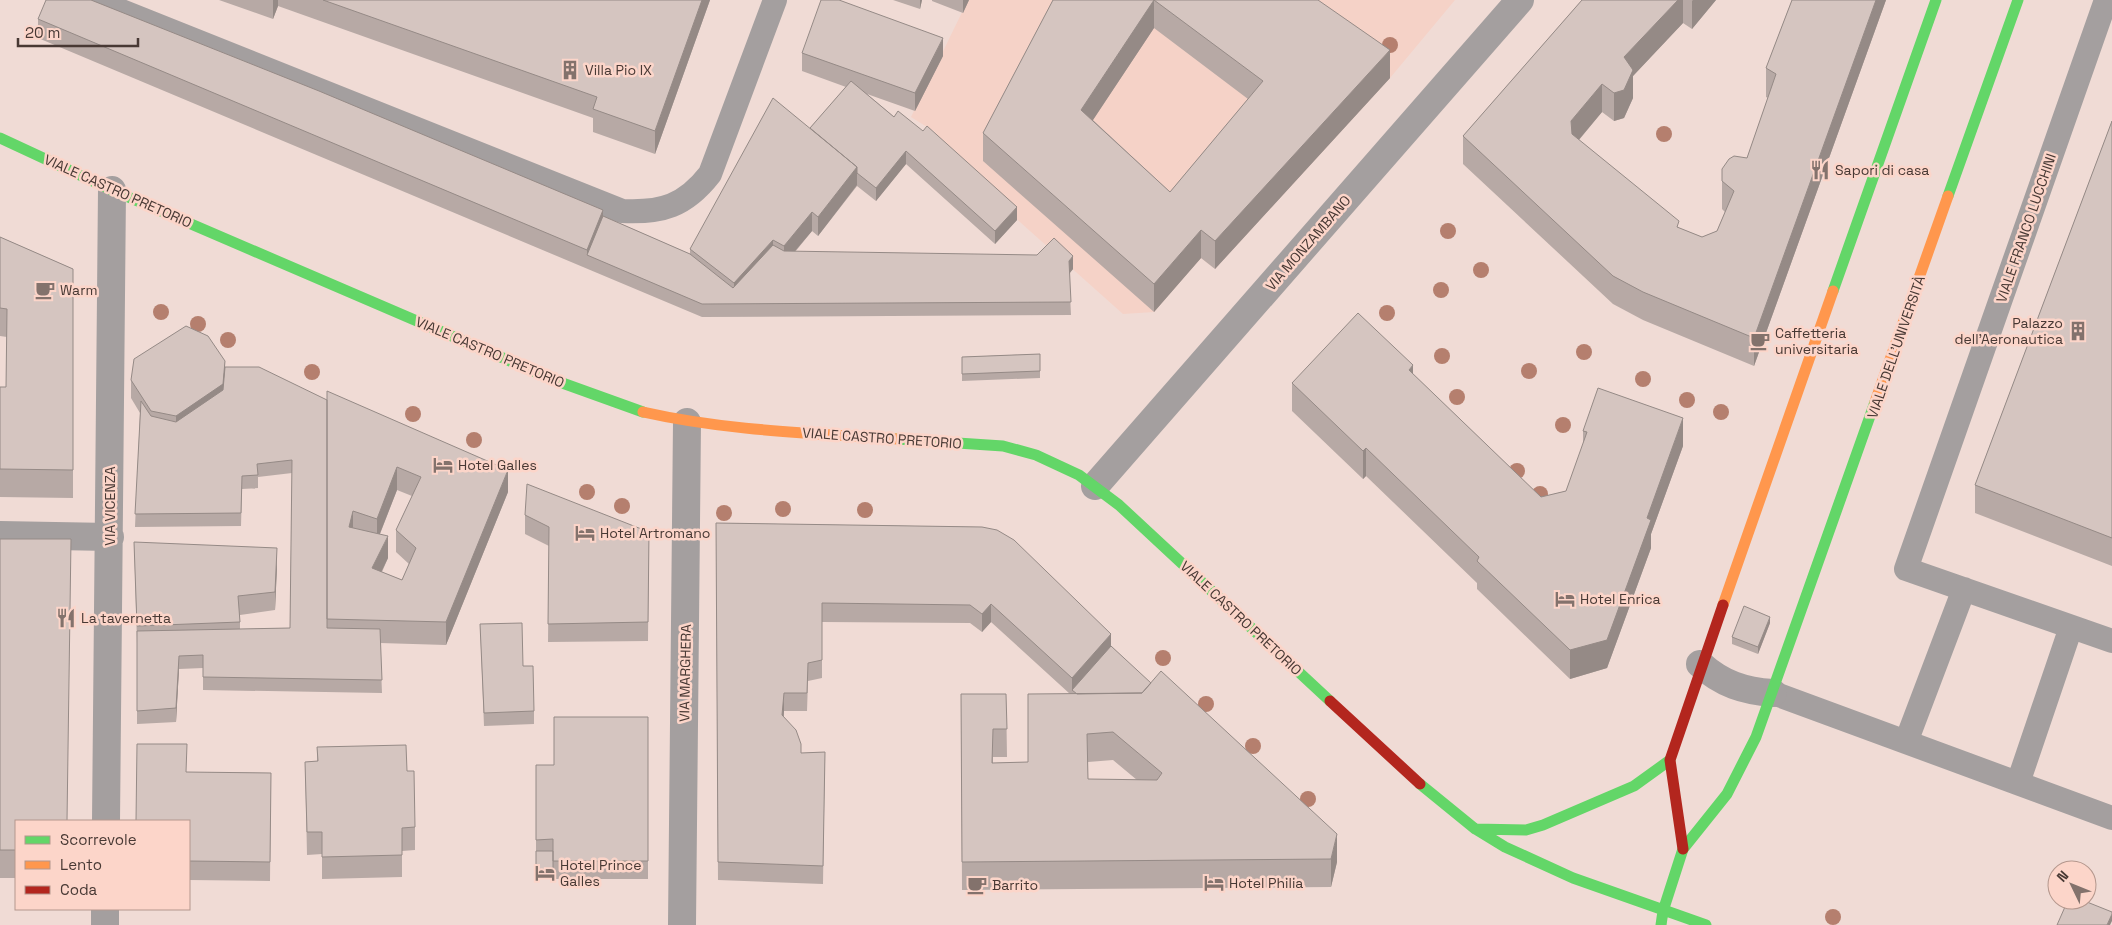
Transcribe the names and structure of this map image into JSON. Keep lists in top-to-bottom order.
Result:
{
  "streets": {
    "street": [
      "VIALE CASTRO PRETORIO",
      "VIA MONZAMBANO",
      "VIALE DELL'UNIVERSITÀ",
      "VIA VICENZA",
      "VIA MARGHERA"
    ],
    "lane": ["VIALE FRANCO LUCCHINI"]
  },
  "crossings": [
    ["VIALE CASTRO PRETORIO", "VIA MONZAMBANO"],
    ["VIALE CASTRO PRETORIO", "VIALE DELL'UNIVERSITÀ"],
    ["VIALE CASTRO PRETORIO", "VIA VICENZA"],
    ["VIALE CASTRO PRETORIO", "VIA MARGHERA"]
  ],
  "places": {
    "building": ["Villa Pio IX", "Palazzo dell'Aeronautica"],
    "restaurant": ["Sapori di casa", "La tavernetta"],
    "cafe": ["Warm", "Caffetteria universitaria", "Barrito"],
    "hotel": [
      "Hotel Galles",
      "Hotel Artromano",
      "Hotel Enrica",
      "Hotel Prince Galles",
      "Hotel Philia"
    ]
  },
  "legend": ["Scorrevole", "Lento", "Coda"],
  "scale_bar": "20 m",
  "north": "top left"
}
